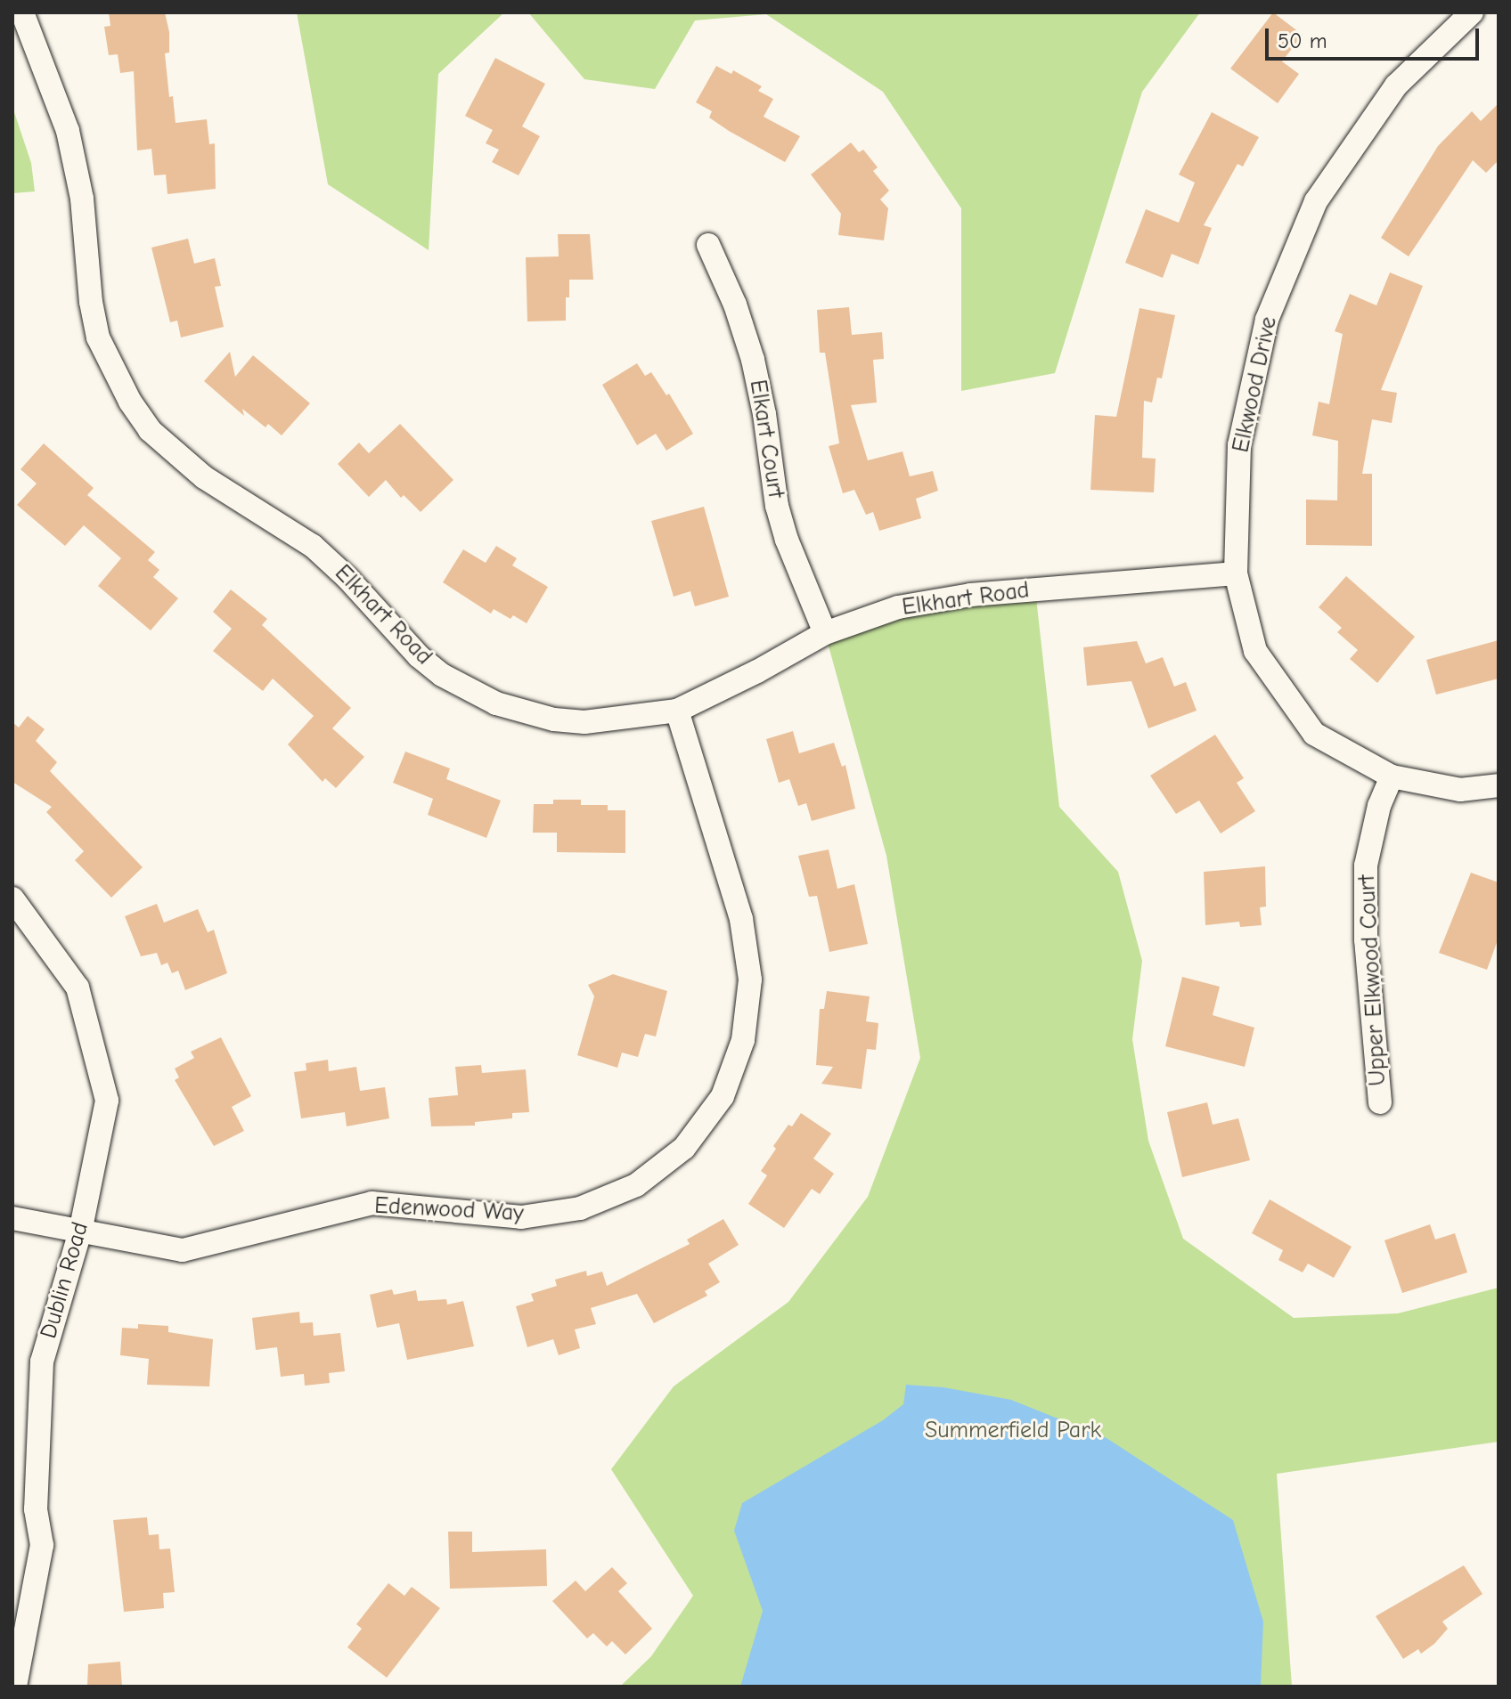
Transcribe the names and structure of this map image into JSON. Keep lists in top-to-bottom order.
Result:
{
  "streets": {
    "street": [
      "Elkwood Drive",
      "Elkart Court",
      "Elkhart Road",
      "Upper Elkwood Court",
      "Edenwood Way",
      "Dublin Road"
    ]
  },
  "crossings": [
    ["Elkwood Drive", "Elkhart Road"],
    ["Elkwood Drive", "Upper Elkwood Court"],
    ["Elkart Court", "Elkhart Road"],
    ["Elkhart Road", "Edenwood Way"],
    ["Edenwood Way", "Dublin Road"]
  ],
  "parks": ["Summerfield Park"],
  "scale_bar": "50 m"
}
